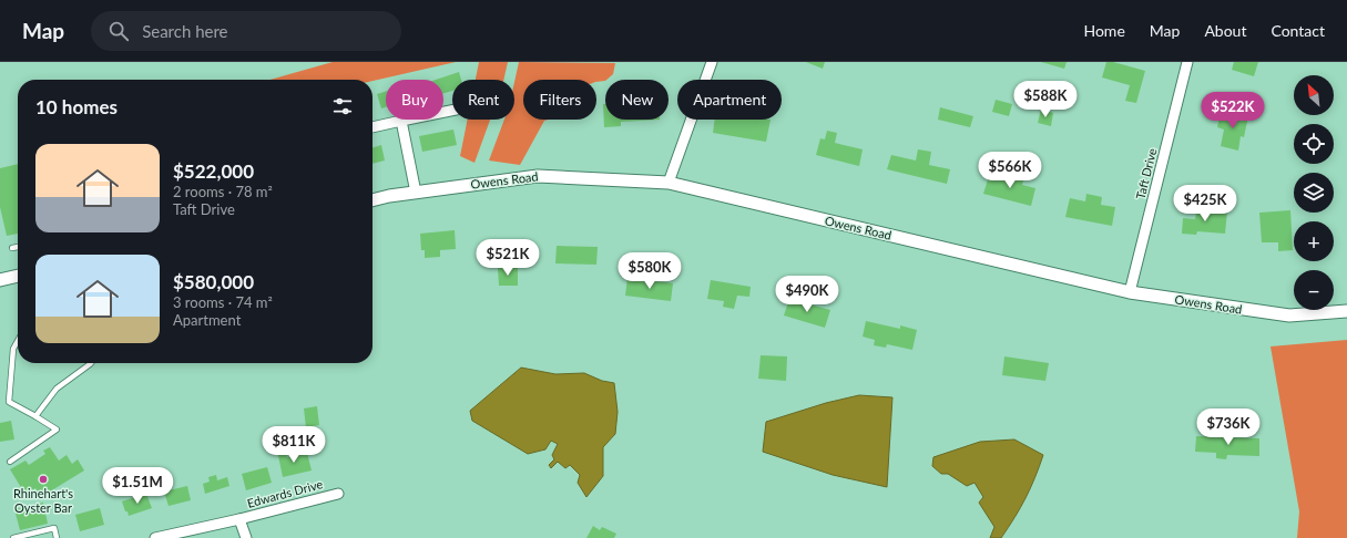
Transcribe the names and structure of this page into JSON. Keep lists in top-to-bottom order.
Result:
{
  "streets": {
    "street": ["Taft Drive", "Owens Road", "Edwards Drive"]
  },
  "crossings": [
    ["Taft Drive", "Owens Road"]
  ],
  "places": ["Rhinehart's Oyster Bar"],
  "north": "top left",
  "page": {
    "header": "Map",
    "search": "Search here",
    "nav": [
      "Home",
      "Map",
      "About",
      "Contact"
    ],
    "map_buttons": ["+", "−"],
    "chip": [
      "Buy",
      "Rent",
      "Filters",
      "New",
      "Apartment"
    ],
    "heading": "10 homes",
    "price": [
      "$588K",
      "$522K",
      "$566K",
      "$425K",
      "$521K",
      "$580K",
      "$490K",
      "$736K",
      "$811K",
      "$1.51M"
    ],
    "list": [
      {
        "name": "$522,000",
        "note": "2 rooms · 78 m² · Taft Drive"
      },
      {
        "name": "$580,000",
        "note": "3 rooms · 74 m² · Apartment"
      }
    ]
  }
}
